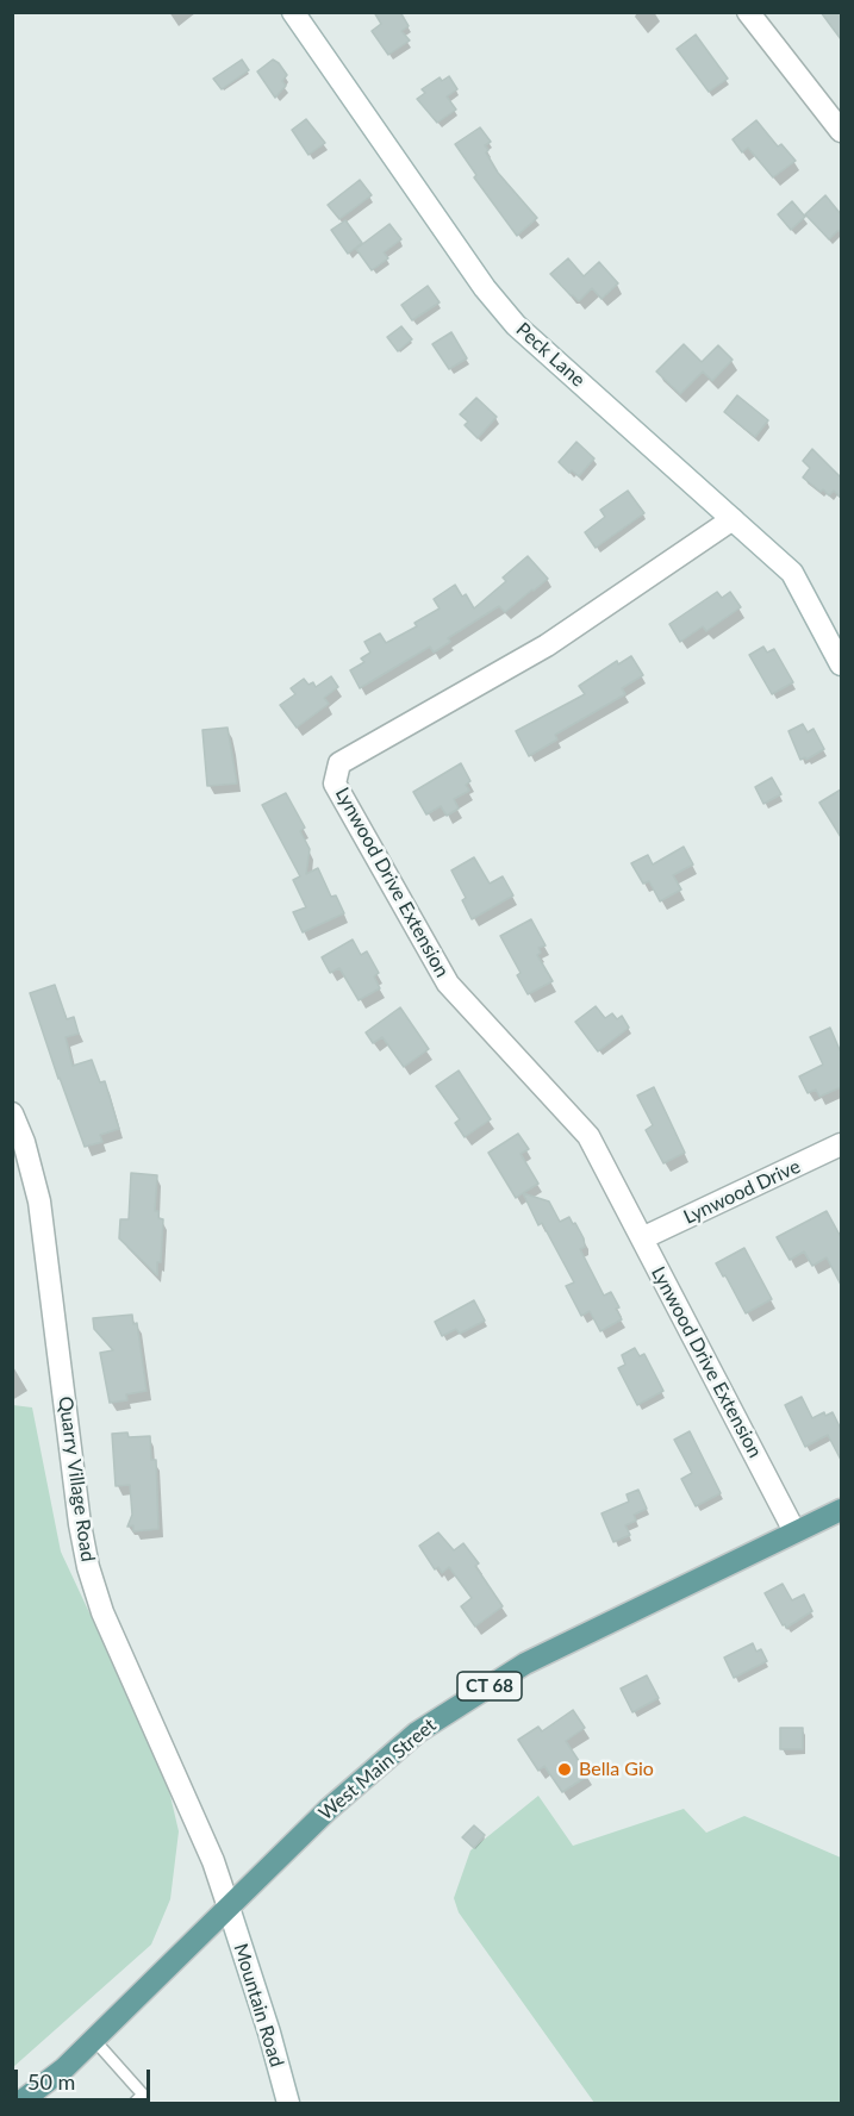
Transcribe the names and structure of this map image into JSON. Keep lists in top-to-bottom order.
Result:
{
  "streets": {
    "main road": ["CT 68", "West Main Street"],
    "street": [
      "Peck Lane",
      "Lynwood Drive Extension",
      "Lynwood Drive",
      "Quarry Village Road",
      "Mountain Road"
    ]
  },
  "crossings": [
    ["Peck Lane", "Lynwood Drive Extension"],
    ["Lynwood Drive Extension", "Lynwood Drive"],
    ["Lynwood Drive Extension", "West Main Street"],
    ["Quarry Village Road", "West Main Street"],
    ["Quarry Village Road", "Mountain Road"],
    ["West Main Street", "Mountain Road"]
  ],
  "places": ["Bella Gio"],
  "scale_bar": "50 m"
}
